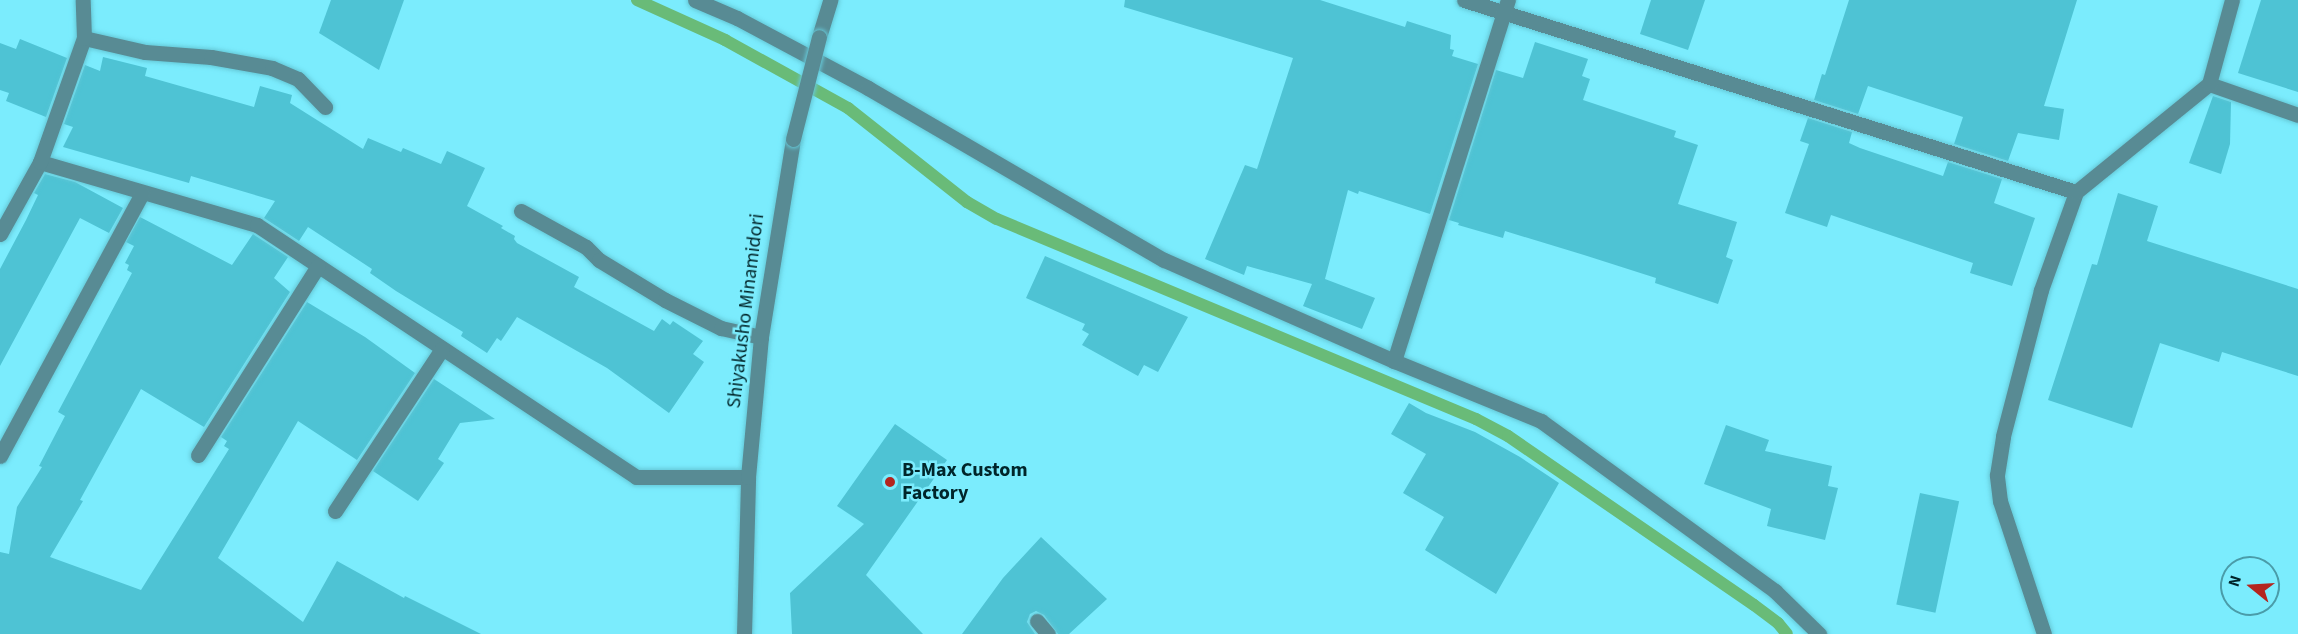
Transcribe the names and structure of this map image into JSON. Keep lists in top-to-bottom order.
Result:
{
  "streets": {
    "street": ["Shiyakusho Minamidori"]
  },
  "places": ["B-Max Custom Factory"],
  "north": "left"
}
